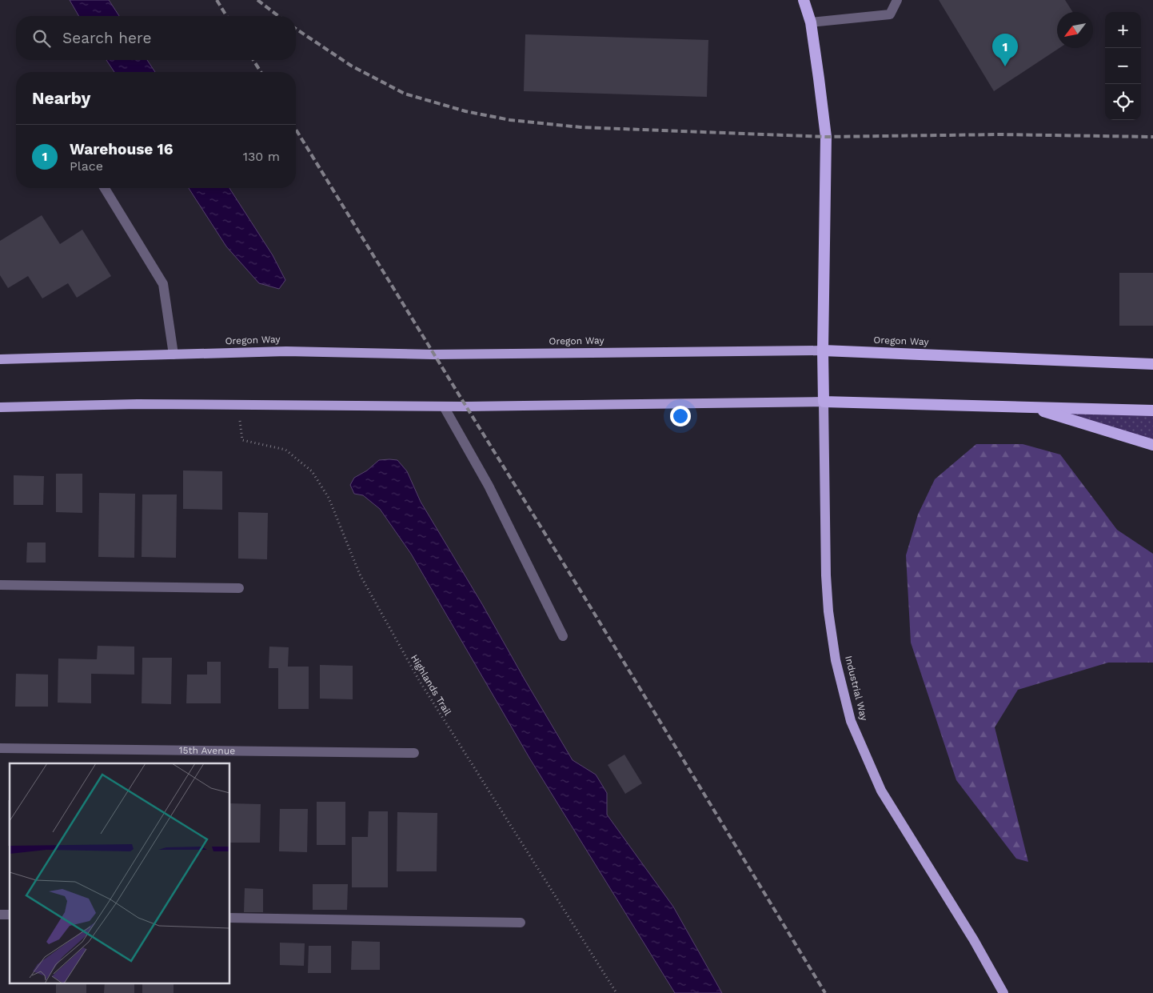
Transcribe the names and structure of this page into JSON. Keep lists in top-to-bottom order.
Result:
{
  "streets": {
    "highway": ["Oregon Way", "Industrial Way"],
    "street": ["15th Avenue"],
    "path": ["Highlands Trail"]
  },
  "crossings": [
    ["Oregon Way", "Industrial Way"]
  ],
  "north": "bottom left",
  "page": {
    "map_buttons": ["+", "−"],
    "search": "Search here",
    "pins": "1",
    "heading": "Nearby",
    "list": [
      {
        "mark": "1",
        "name": "Warehouse 16",
        "note": "Place",
        "value": "130 m"
      }
    ]
  }
}
